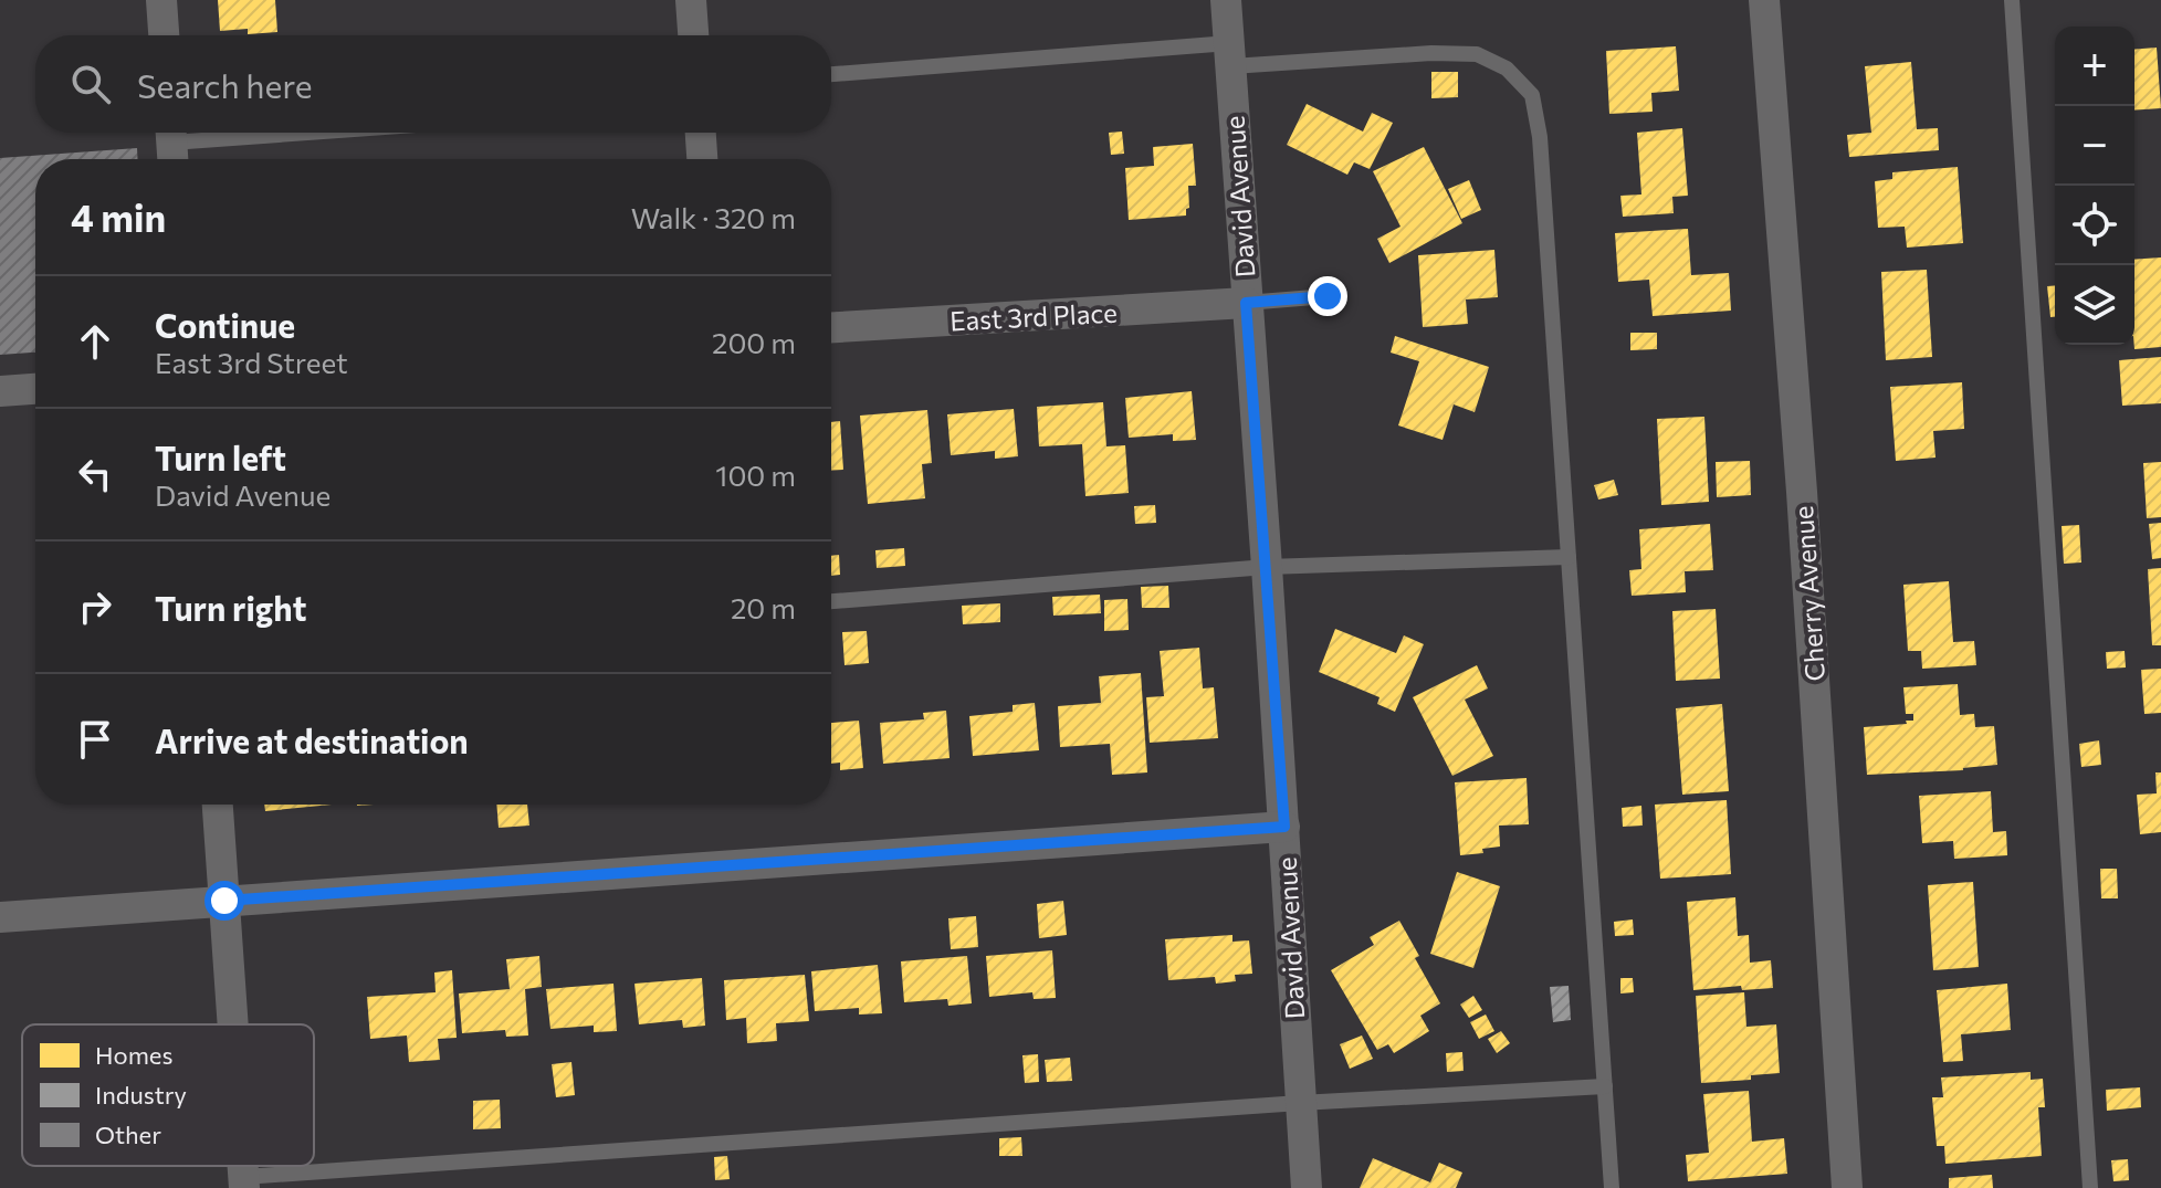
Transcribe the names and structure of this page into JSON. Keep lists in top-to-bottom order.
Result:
{
  "streets": {
    "street": ["David Avenue", "East 3rd Place", "Cherry Avenue"]
  },
  "crossings": [
    ["David Avenue", "East 3rd Place"]
  ],
  "legend": ["Homes", "Industry", "Other"],
  "page": {
    "map_buttons": ["+", "−"],
    "search": "Search here",
    "heading": ["4 min", "Walk · 320 m"],
    "list": [
      ["Continue", "East 3rd Street", "200 m"],
      ["Turn left", "David Avenue", "100 m"],
      ["Turn right", "20 m"],
      "Arrive at destination"
    ]
  }
}
